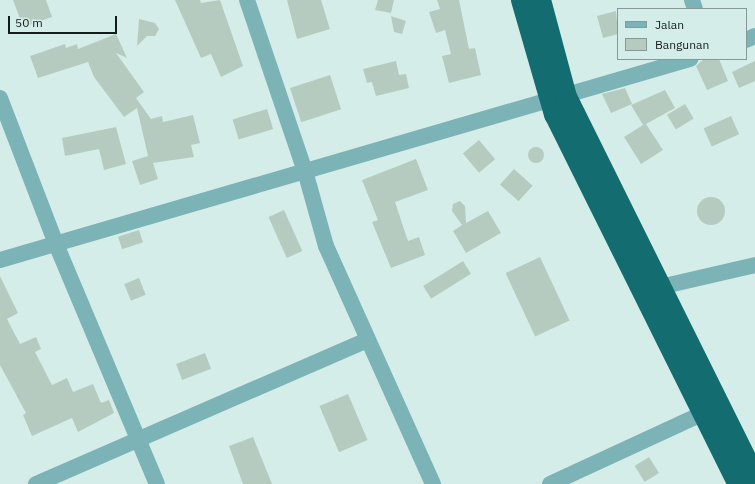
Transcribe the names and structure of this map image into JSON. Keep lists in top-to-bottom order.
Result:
{
  "legend": ["Jalan", "Bangunan"],
  "scale_bar": "50 m"
}
